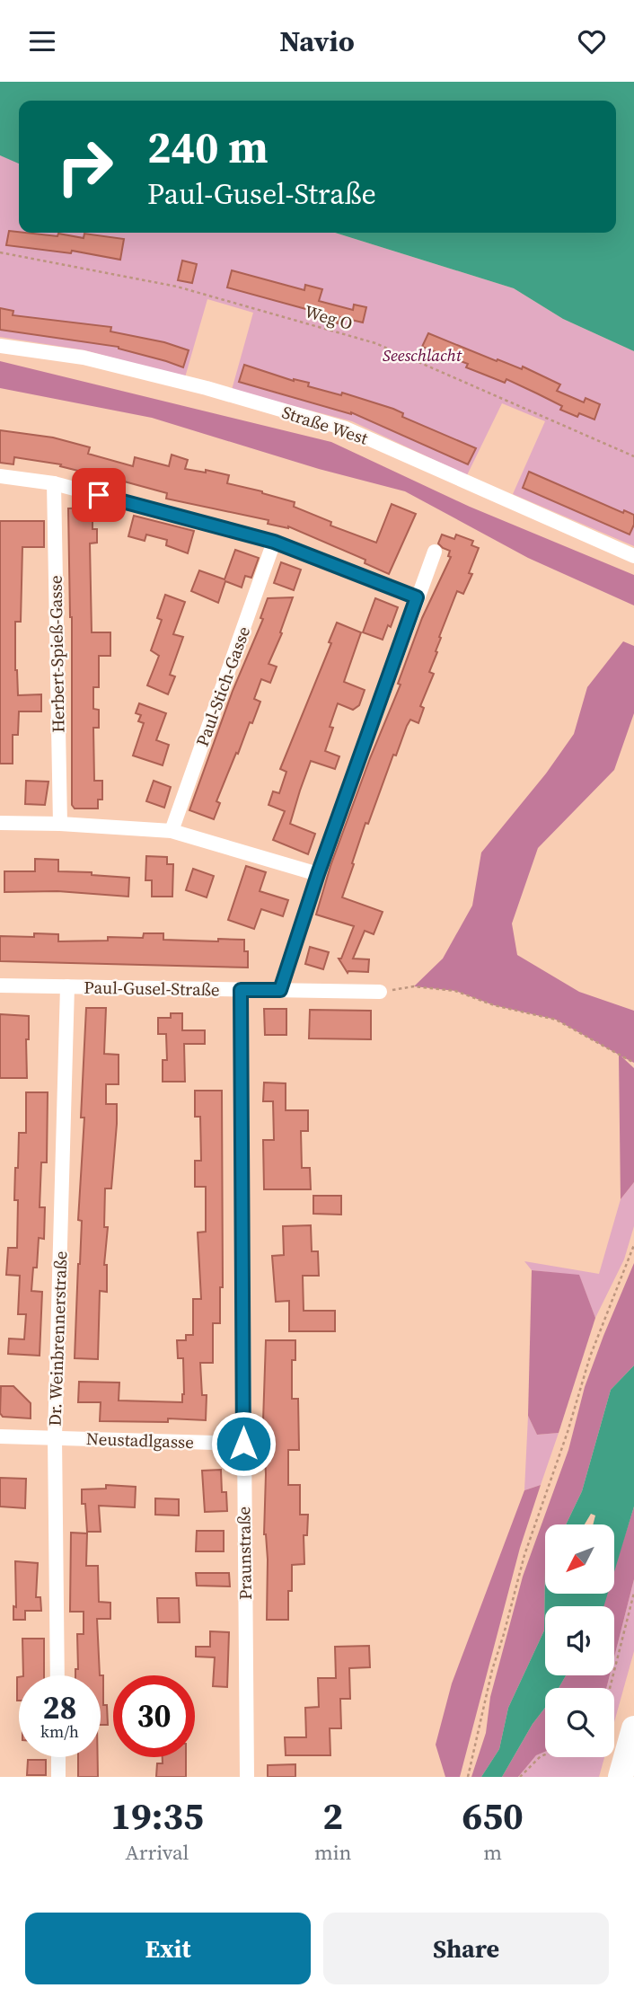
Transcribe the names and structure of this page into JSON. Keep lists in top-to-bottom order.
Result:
{
  "streets": {
    "street": [
      "Straße West",
      "Herbert-Spieß-Gasse",
      "Paul-Stich-Gasse",
      "Paul-Gusel-Straße",
      "Dr. Weinbrennerstraße",
      "Neustadlgasse",
      "Praunstraße"
    ],
    "path": ["Weg O"]
  },
  "crossings": [
    ["Paul-Gusel-Straße", "Dr. Weinbrennerstraße"],
    ["Paul-Gusel-Straße", "Praunstraße"],
    ["Dr. Weinbrennerstraße", "Neustadlgasse"],
    ["Neustadlgasse", "Praunstraße"]
  ],
  "parks": ["Seeschlacht"],
  "north": "bottom left",
  "page": {
    "header": "Navio",
    "turn": ["240 m", "Paul-Gusel-Straße"],
    "speed": "28 km/h",
    "limit": "30",
    "eta": [
      "19:35",
      "Arrival",
      "2",
      "min",
      "650",
      "m"
    ],
    "buttons": ["Exit", "Share"]
  }
}
